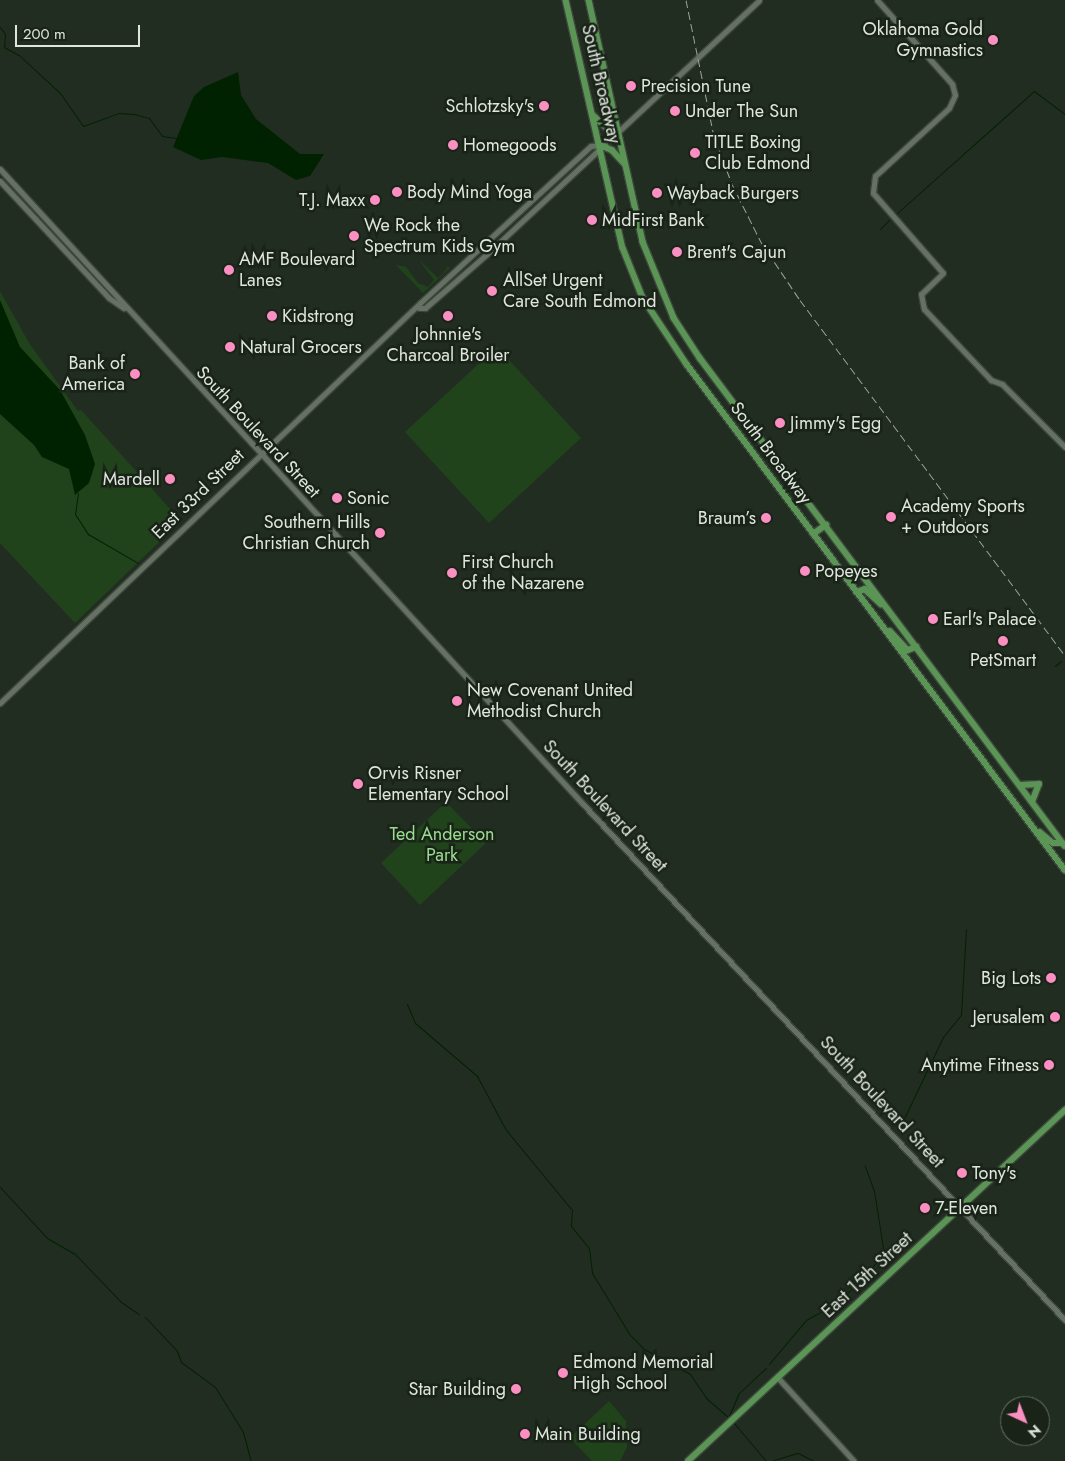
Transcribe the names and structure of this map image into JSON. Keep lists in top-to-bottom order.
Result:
{
  "streets": {
    "main road": [
      "South Broadway",
      "South Boulevard Street",
      "East 33rd Street",
      "East 15th Street"
    ]
  },
  "crossings": [
    ["South Broadway", "East 33rd Street"],
    ["South Boulevard Street", "East 33rd Street"],
    ["South Boulevard Street", "East 15th Street"]
  ],
  "parks": ["Ted Anderson Park"],
  "places": [
    "Oklahoma Gold Gymnastics",
    "Precision Tune",
    "Schlotzsky's",
    "Under The Sun",
    "Homegoods",
    "TITLE Boxing Club Edmond",
    "Body Mind Yoga",
    "Wayback Burgers",
    "T.J. Maxx",
    "MidFirst Bank",
    "We Rock the Spectrum Kids Gym",
    "Brent's Cajun",
    "AMF Boulevard Lanes",
    "AllSet Urgent Care South Edmond",
    "Kidstrong",
    "Johnnie's Charcoal Broiler",
    "Natural Grocers",
    "Bank of America",
    "Jimmy's Egg",
    "Mardell",
    "Sonic",
    "Academy Sports + Outdoors",
    "Braum’s",
    "Southern Hills Christian Church",
    "Popeyes",
    "First Church of the Nazarene",
    "Earl's Palace",
    "PetSmart",
    "New Covenant United Methodist Church",
    "Orvis Risner Elementary School",
    "Big Lots",
    "Jerusalem",
    "Anytime Fitness",
    "Tony's",
    "7-Eleven",
    "Edmond Memorial High School",
    "Star Building",
    "Main Building"
  ],
  "scale_bar": "200 m",
  "north": "bottom right"
}
